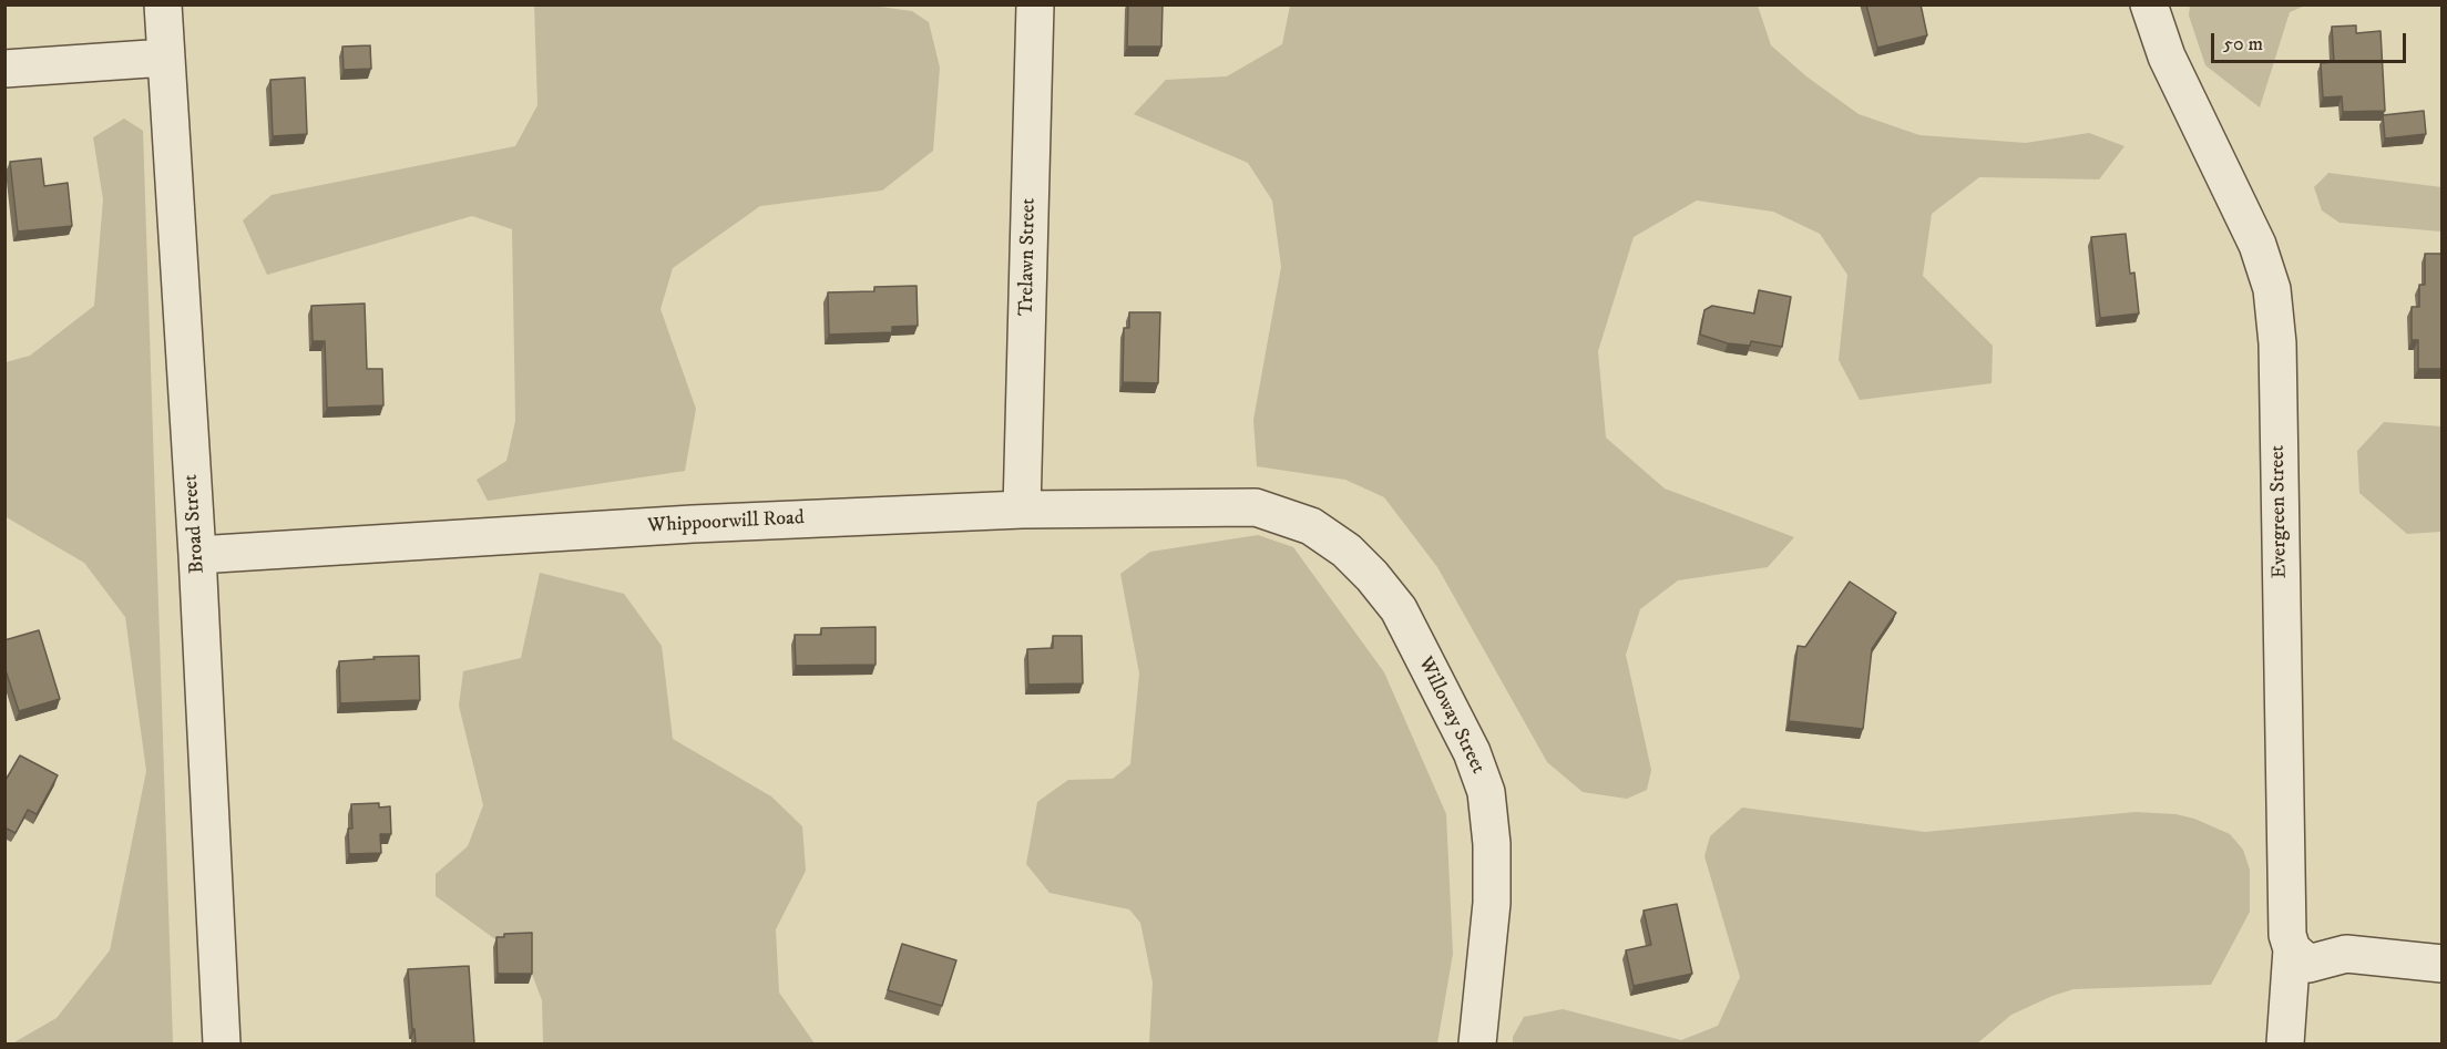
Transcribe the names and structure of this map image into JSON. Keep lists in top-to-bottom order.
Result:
{
  "streets": {
    "street": [
      "Trelawn Street",
      "Evergreen Street",
      "Whippoorwill Road",
      "Broad Street",
      "Willoway Street"
    ]
  },
  "crossings": [
    ["Trelawn Street", "Whippoorwill Road"],
    ["Whippoorwill Road", "Broad Street"],
    ["Whippoorwill Road", "Willoway Street"]
  ],
  "scale_bar": "50 m"
}
